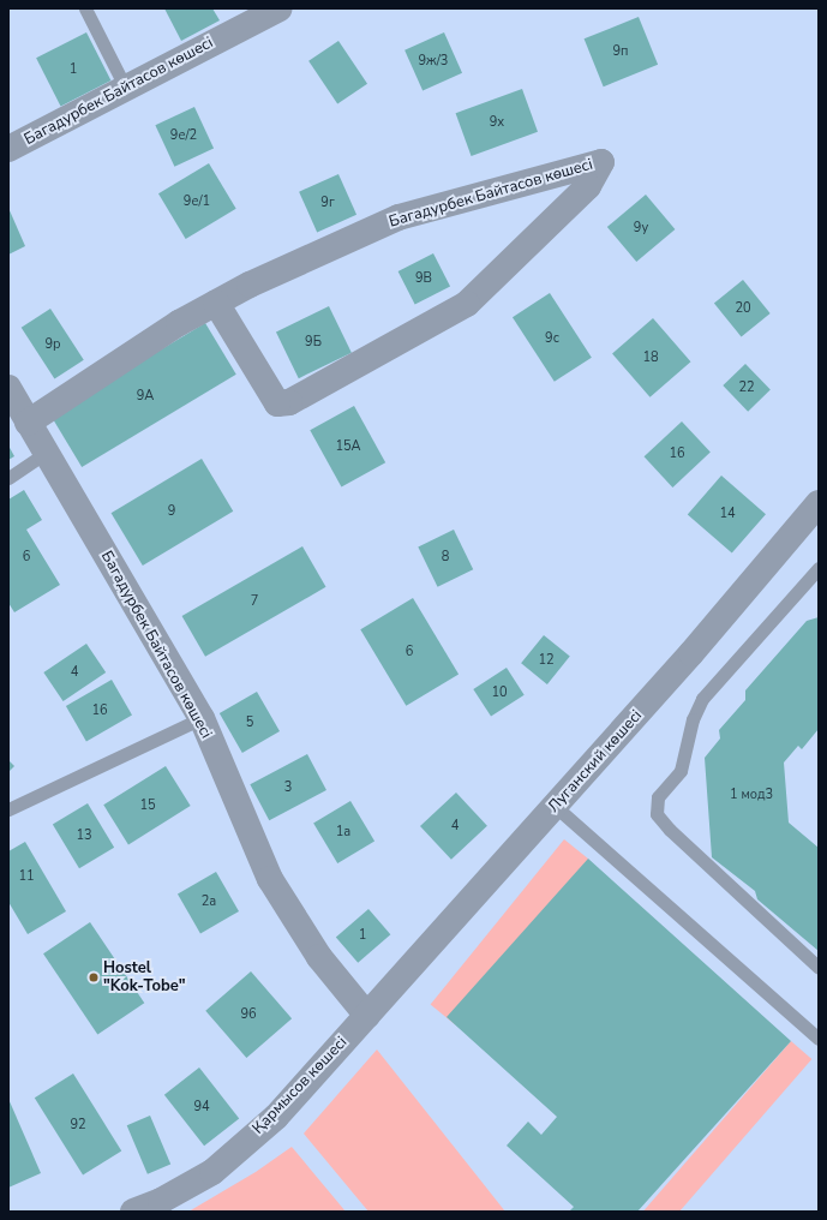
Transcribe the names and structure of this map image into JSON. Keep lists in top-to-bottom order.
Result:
{
  "streets": {
    "street": ["Багадурбек Байтасов көшесі", "Луганский көшесі", "Қармысов көшесі"]
  },
  "crossings": [
    ["Багадурбек Байтасов көшесі", "Луганский көшесі"],
    ["Багадурбек Байтасов көшесі", "Қармысов көшесі"],
    ["Луганский көшесі", "Қармысов көшесі"]
  ],
  "places": ["Hostel \"Kok-Tobe\""],
  "house_numbers": [
    "9п",
    "9ж/3",
    "1",
    "9х",
    "9е/2",
    "9е/1",
    "9г",
    "9у",
    "9В",
    "20",
    "9с",
    "9Б",
    "9р",
    "18",
    "22",
    "9А",
    "15А",
    "16",
    "9",
    "14",
    "6",
    "8",
    "7",
    "6",
    "12",
    "4",
    "10",
    "16",
    "5",
    "3",
    "1 мод3",
    "15",
    "4",
    "1а",
    "13",
    "11",
    "2а",
    "1",
    "96",
    "94",
    "92"
  ]
}
